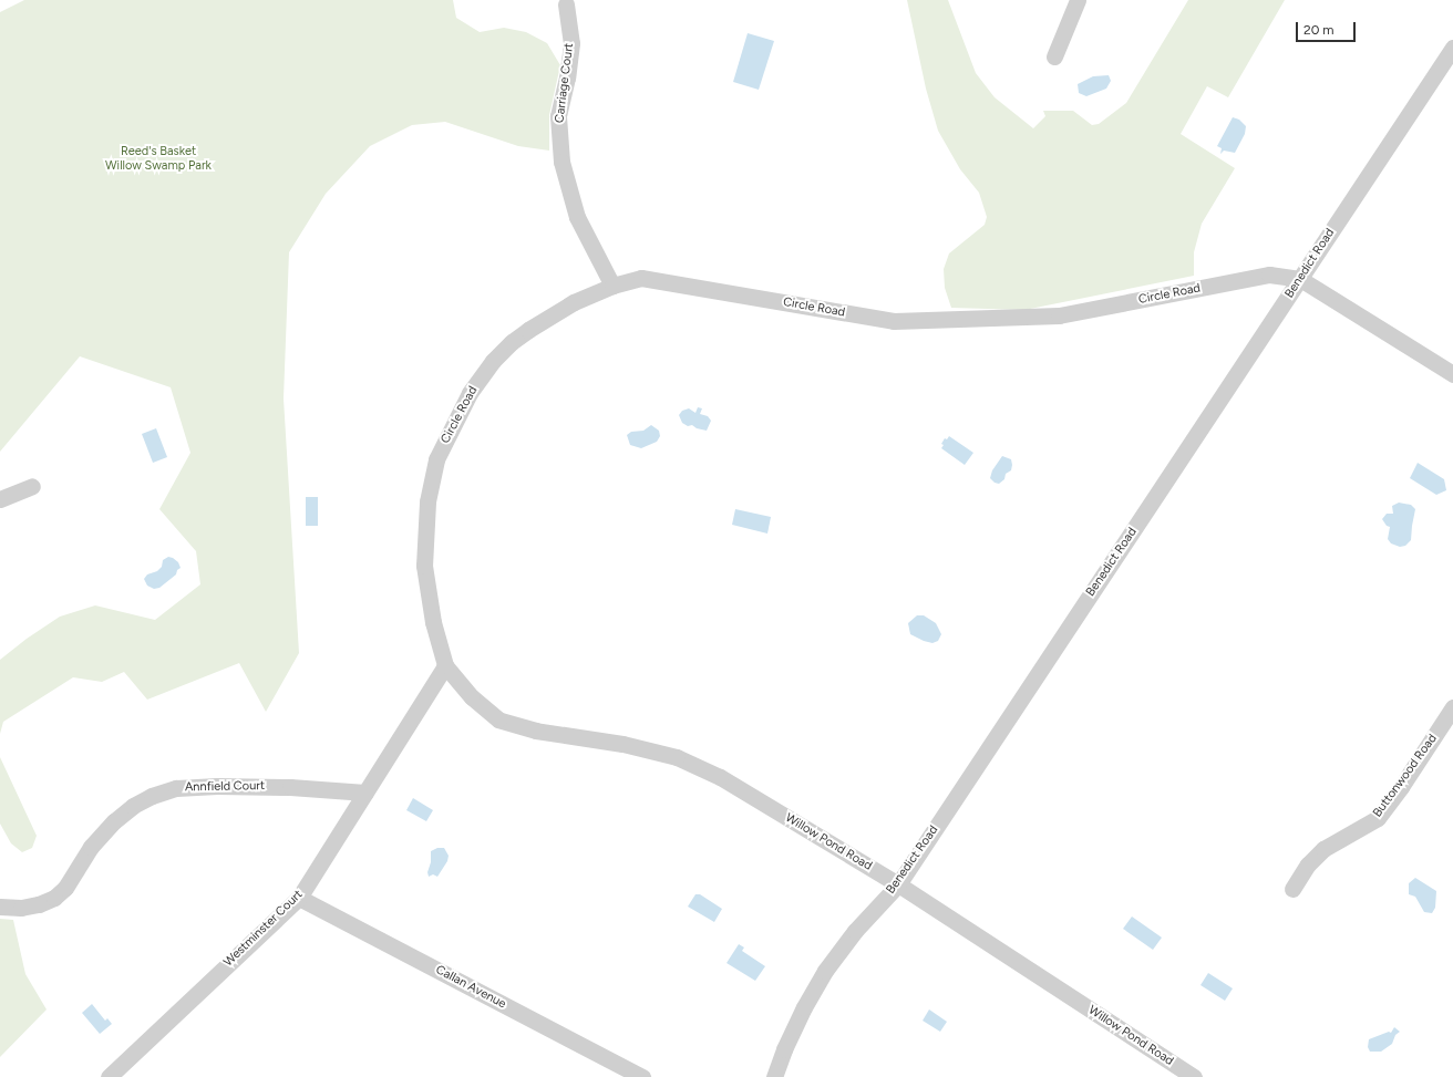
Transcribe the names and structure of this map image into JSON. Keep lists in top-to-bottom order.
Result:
{
  "streets": {
    "street": [
      "Carriage Court",
      "Benedict Road",
      "Circle Road",
      "Buttonwood Road",
      "Annfield Court",
      "Willow Pond Road",
      "Westminster Court",
      "Callan Avenue"
    ]
  },
  "crossings": [
    ["Carriage Court", "Circle Road"],
    ["Benedict Road", "Circle Road"],
    ["Benedict Road", "Willow Pond Road"],
    ["Circle Road", "Willow Pond Road"],
    ["Circle Road", "Westminster Court"],
    ["Annfield Court", "Westminster Court"],
    ["Willow Pond Road", "Westminster Court"],
    ["Westminster Court", "Callan Avenue"]
  ],
  "parks": ["Reed's Basket Willow Swamp Park"],
  "scale_bar": "20 m"
}
